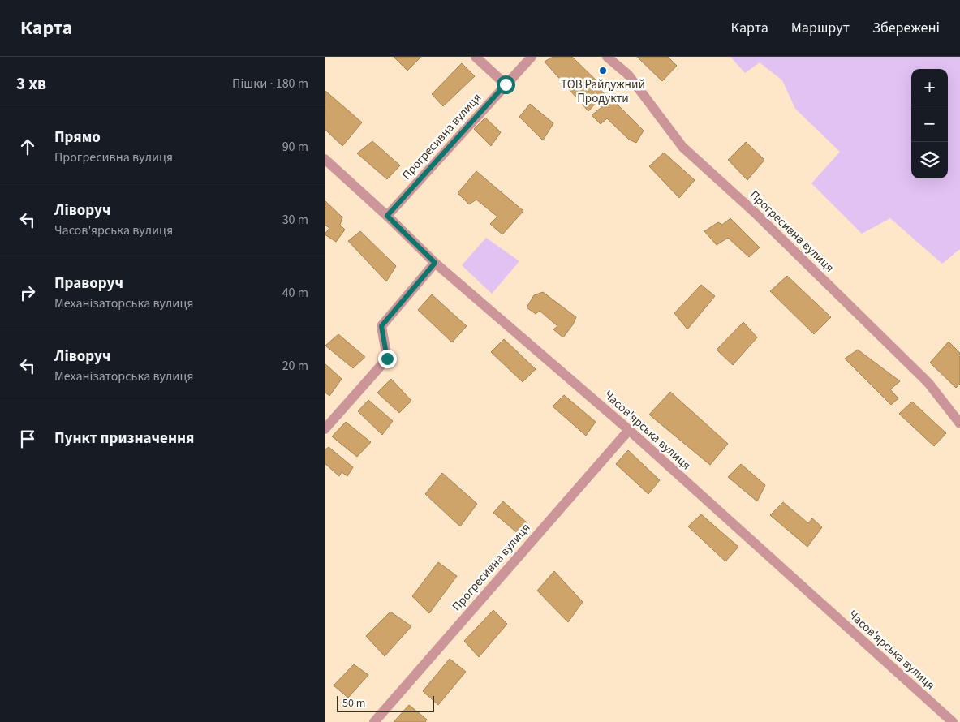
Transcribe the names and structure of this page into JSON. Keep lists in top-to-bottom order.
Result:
{
  "streets": {
    "street": ["Прогресивна вулиця", "Часов'ярська вулиця"]
  },
  "crossings": [
    ["Прогресивна вулиця", "Часов'ярська вулиця"]
  ],
  "places": ["ТОВ Райдужний Продукти"],
  "scale_bar": "50 m",
  "page": {
    "header": "Карта",
    "nav": ["Карта", "Маршрут", "Збережені"],
    "heading": ["3 хв", "Пішки · 180 m"],
    "map_buttons": ["+", "−"],
    "list": [
      ["Прямо", "Прогресивна вулиця", "90 m"],
      ["Ліворуч", "Часов'ярська вулиця", "30 m"],
      ["Праворуч", "Механізаторська вулиця", "40 m"],
      ["Ліворуч", "Механізаторська вулиця", "20 m"],
      "Пункт призначення"
    ],
    "scale": "50 m"
  }
}
